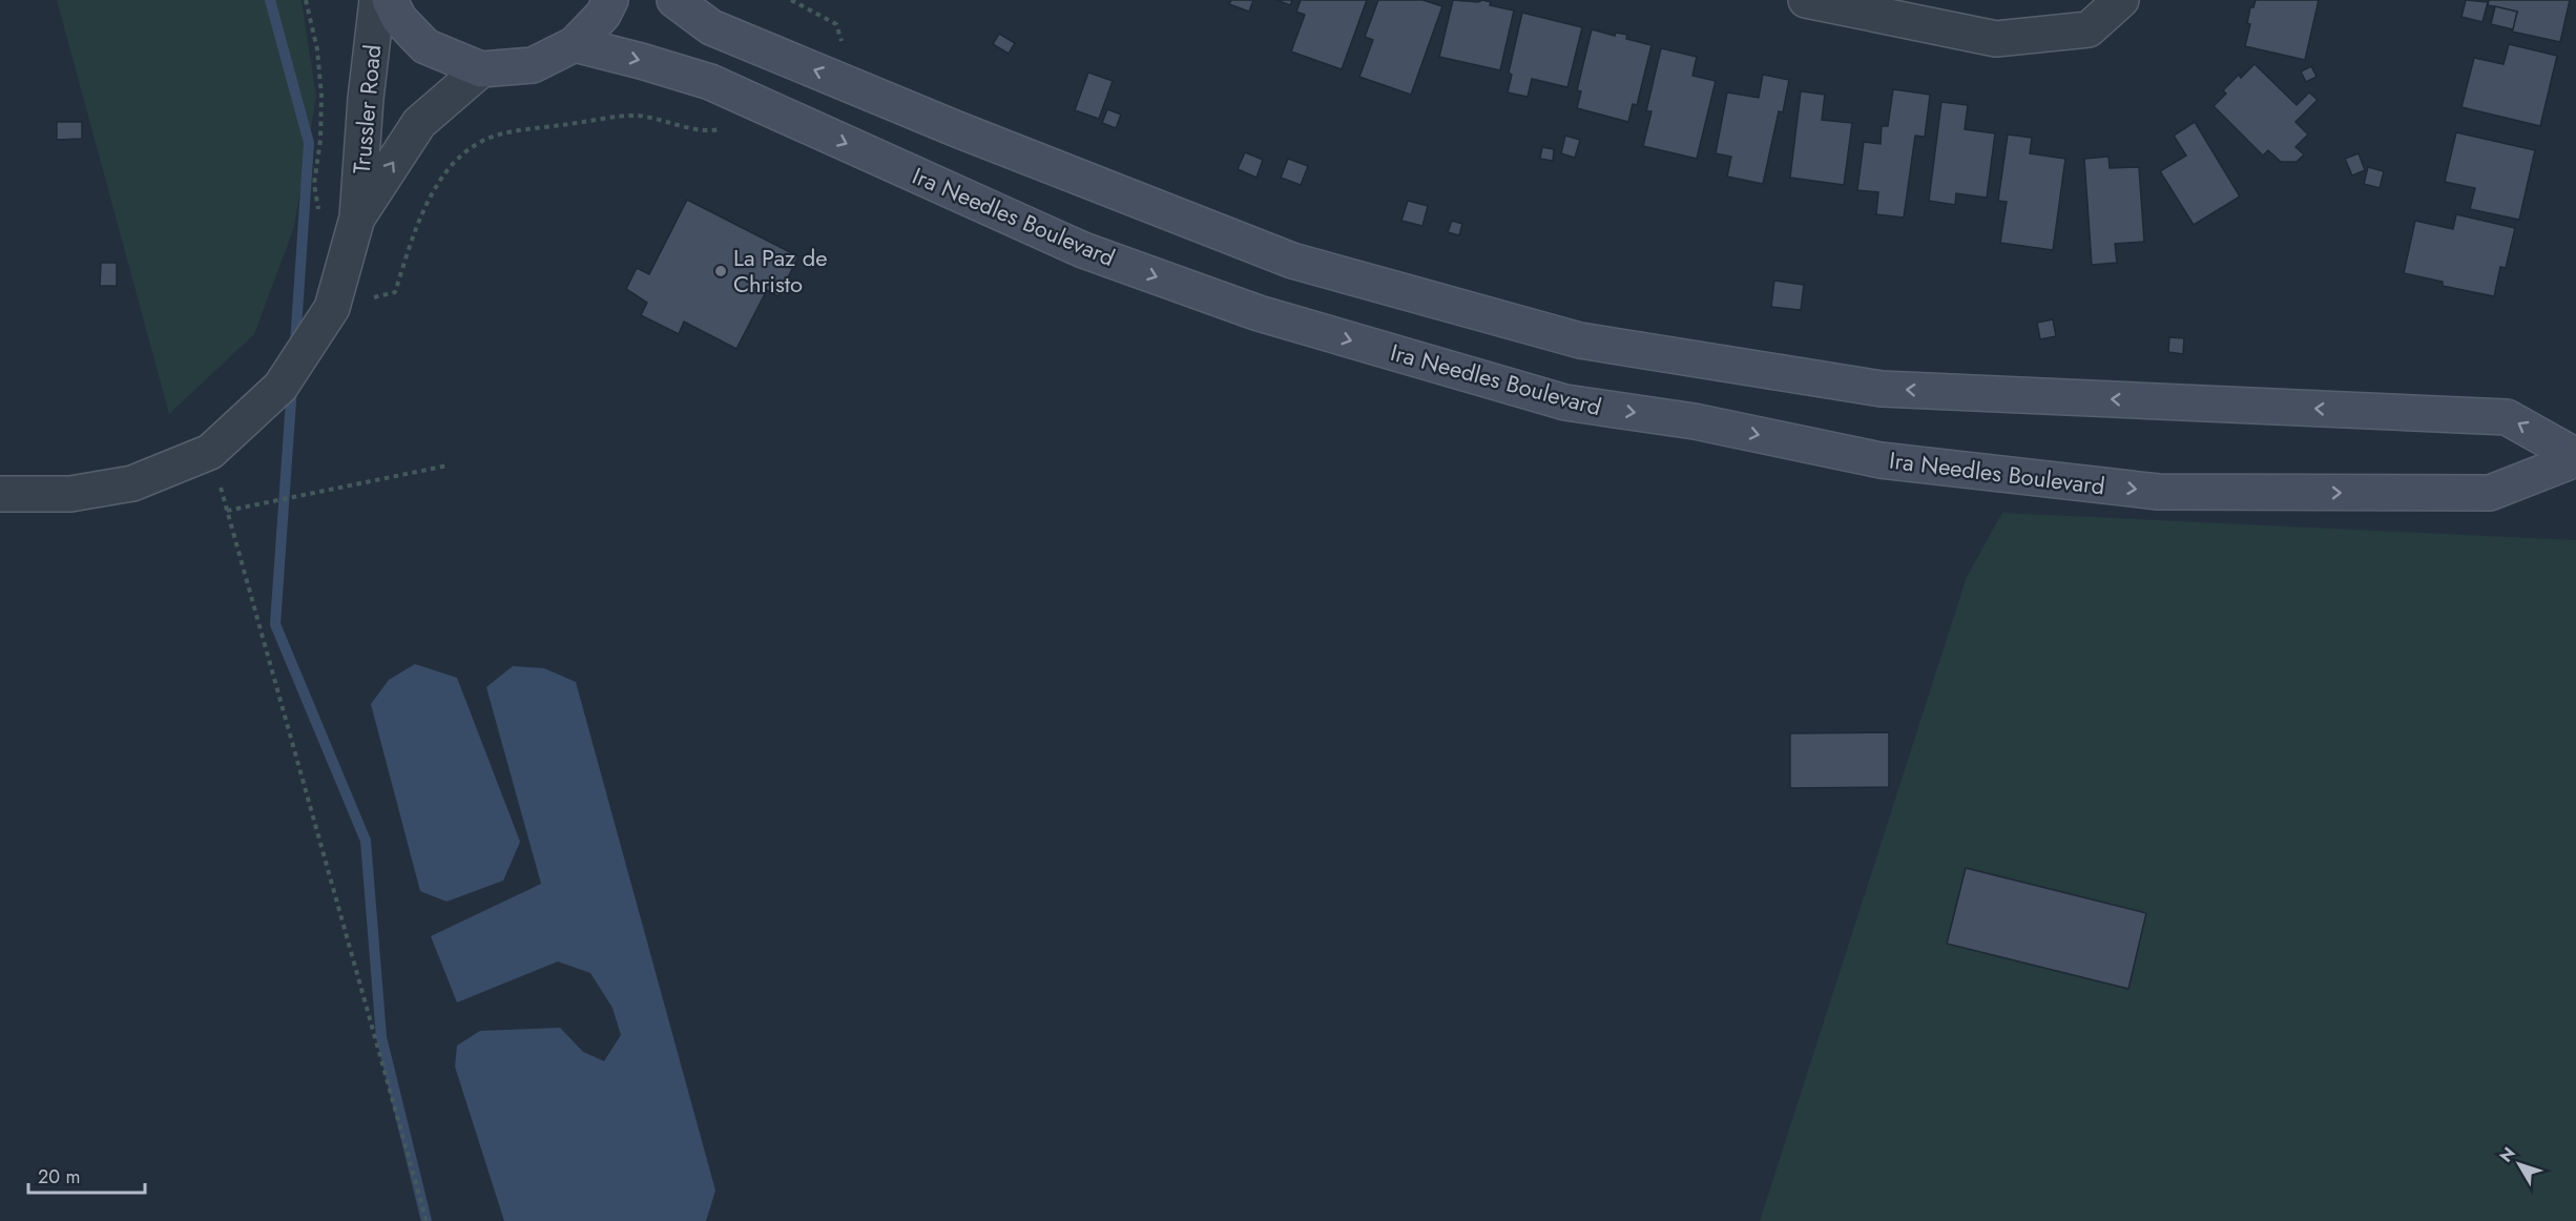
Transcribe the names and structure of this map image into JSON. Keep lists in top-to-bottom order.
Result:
{
  "streets": {
    "main road": ["Ira Needles Boulevard"],
    "street": ["Trussler Road"]
  },
  "places": ["La Paz de Christo"],
  "scale_bar": "20 m",
  "north": "top left"
}
